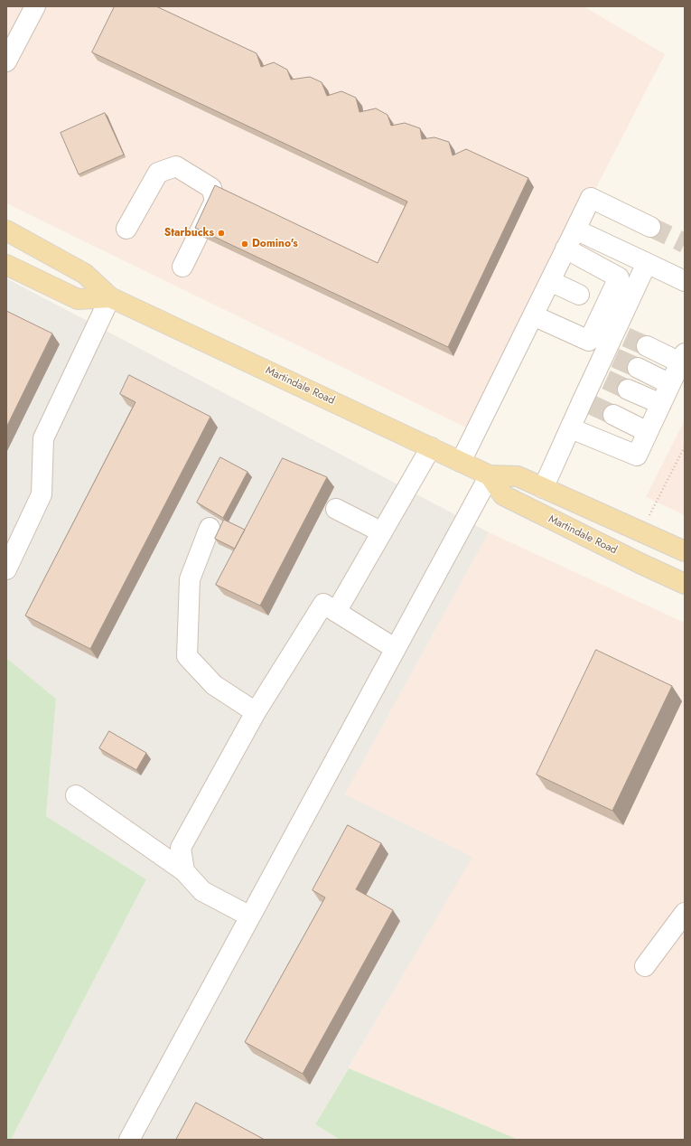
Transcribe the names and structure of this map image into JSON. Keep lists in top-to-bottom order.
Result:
{
  "streets": {
    "main road": ["Martindale Road"]
  },
  "places": ["Starbucks", "Domino's"]
}
